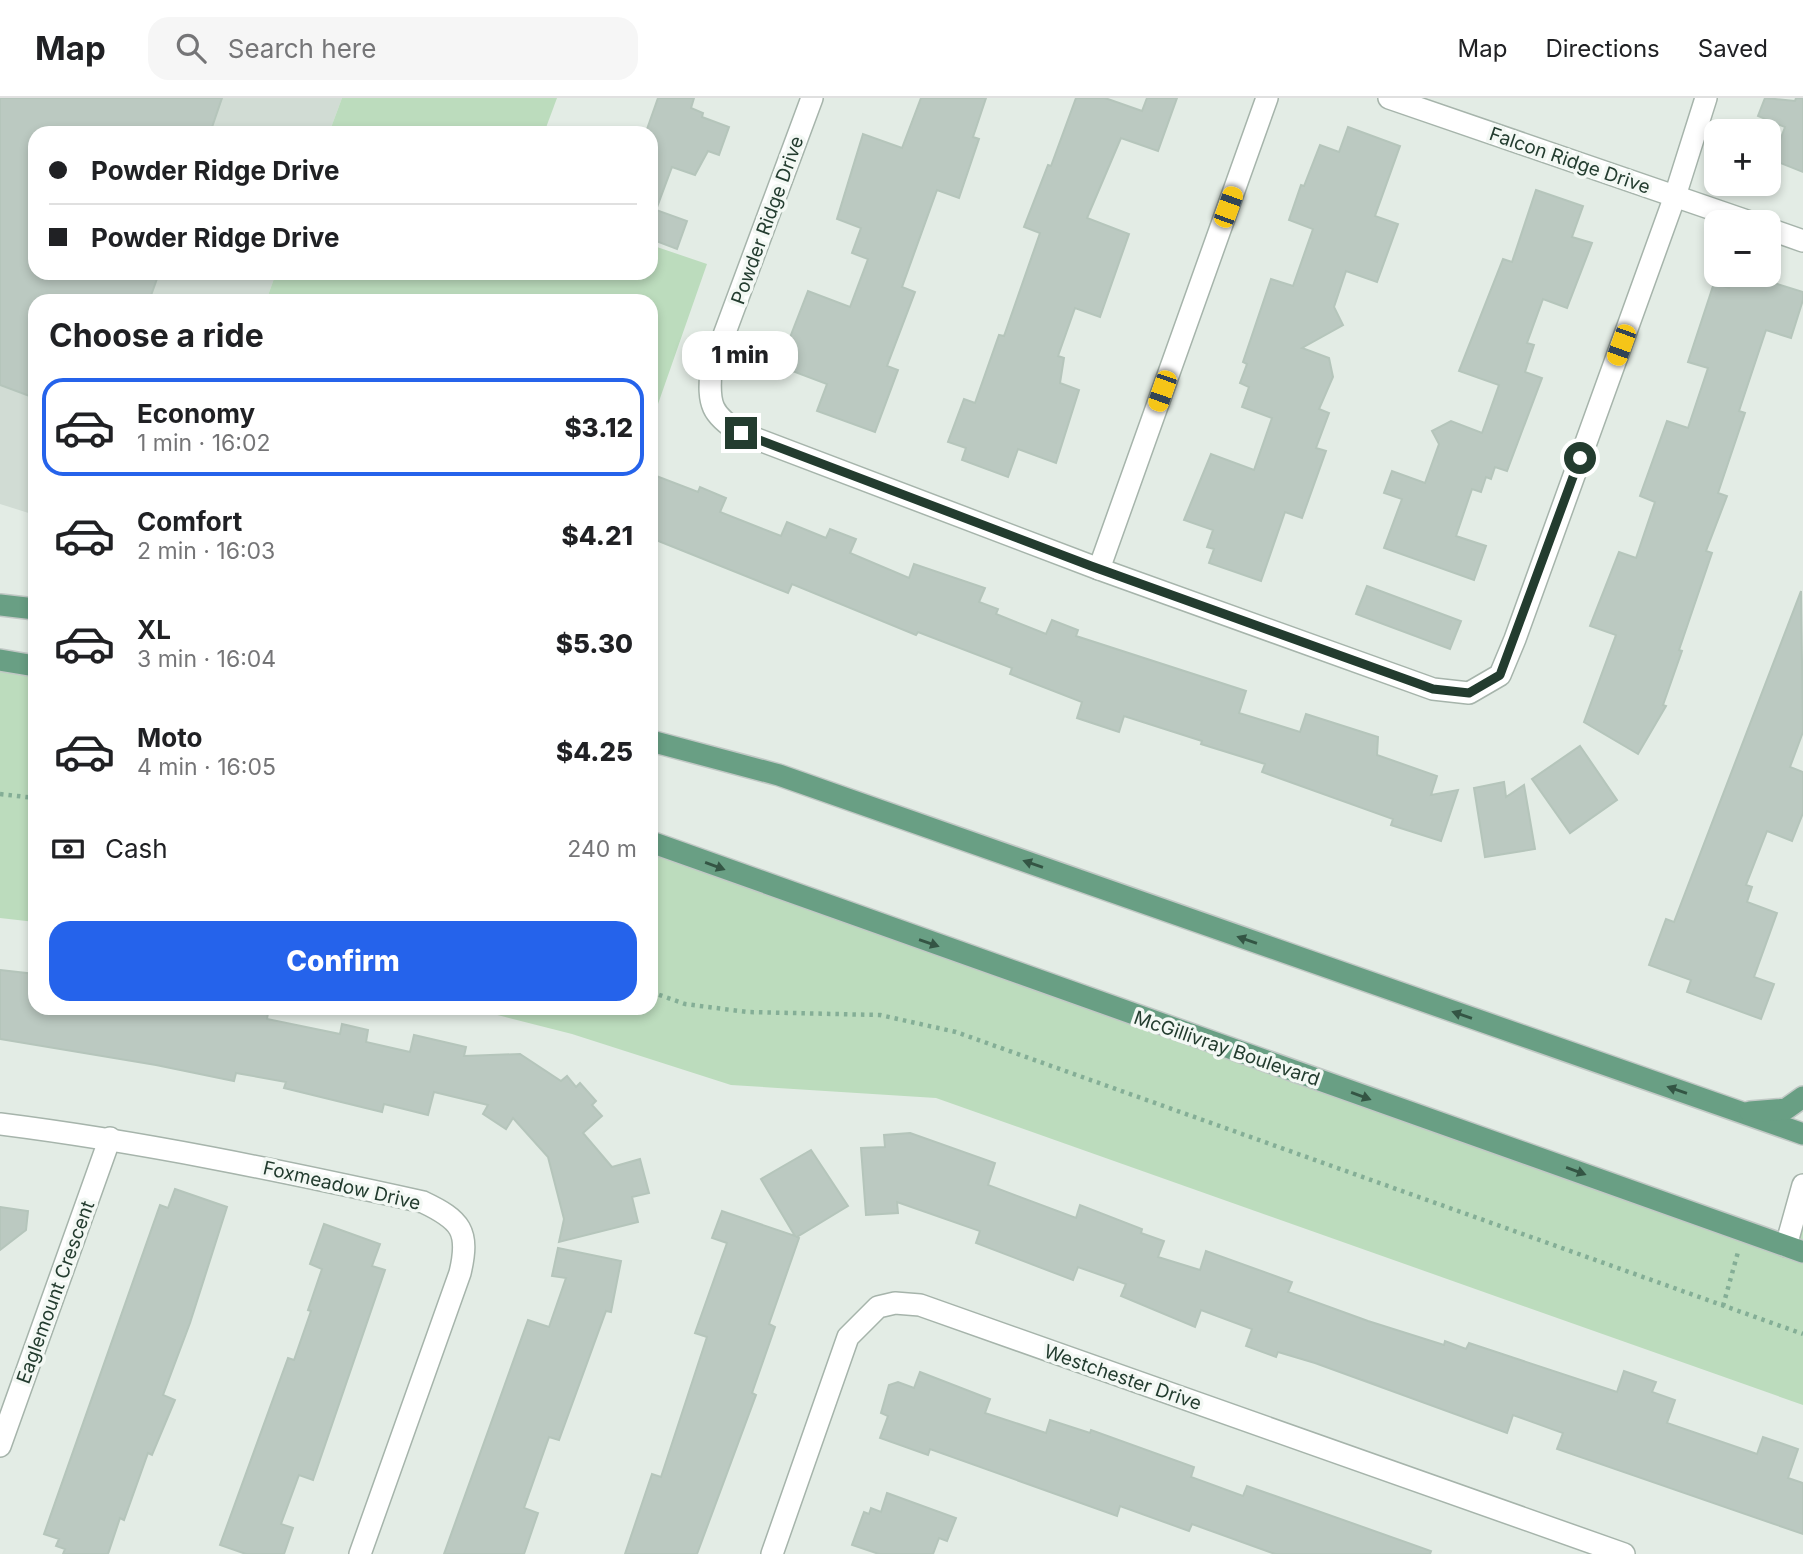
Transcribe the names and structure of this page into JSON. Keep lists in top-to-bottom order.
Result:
{
  "streets": {
    "main road": ["McGillivray Boulevard"],
    "street": [
      "Falcon Ridge Drive",
      "Powder Ridge Drive",
      "Foxmeadow Drive",
      "Eaglemount Crescent",
      "Westchester Drive"
    ]
  },
  "crossings": [
    ["Falcon Ridge Drive", "Powder Ridge Drive"],
    ["Foxmeadow Drive", "Eaglemount Crescent"]
  ],
  "page": {
    "header": "Map",
    "search": "Search here",
    "nav": ["Map", "Directions", "Saved"],
    "map_buttons": ["+", "−"],
    "banner": ["Powder Ridge Drive", "Powder Ridge Drive"],
    "heading": "Choose a ride",
    "bubble": "1 min",
    "list": [
      {
        "name": "Economy",
        "note": "1 min · 16:02",
        "value": "$3.12"
      },
      {
        "name": "Comfort",
        "note": "2 min · 16:03",
        "value": "$4.21"
      },
      {
        "name": "XL",
        "note": "3 min · 16:04",
        "value": "$5.30"
      },
      {
        "name": "Moto",
        "note": "4 min · 16:05",
        "value": "$4.25"
      }
    ],
    "pay": ["Cash", "240 m"],
    "buttons": "Confirm"
  }
}
